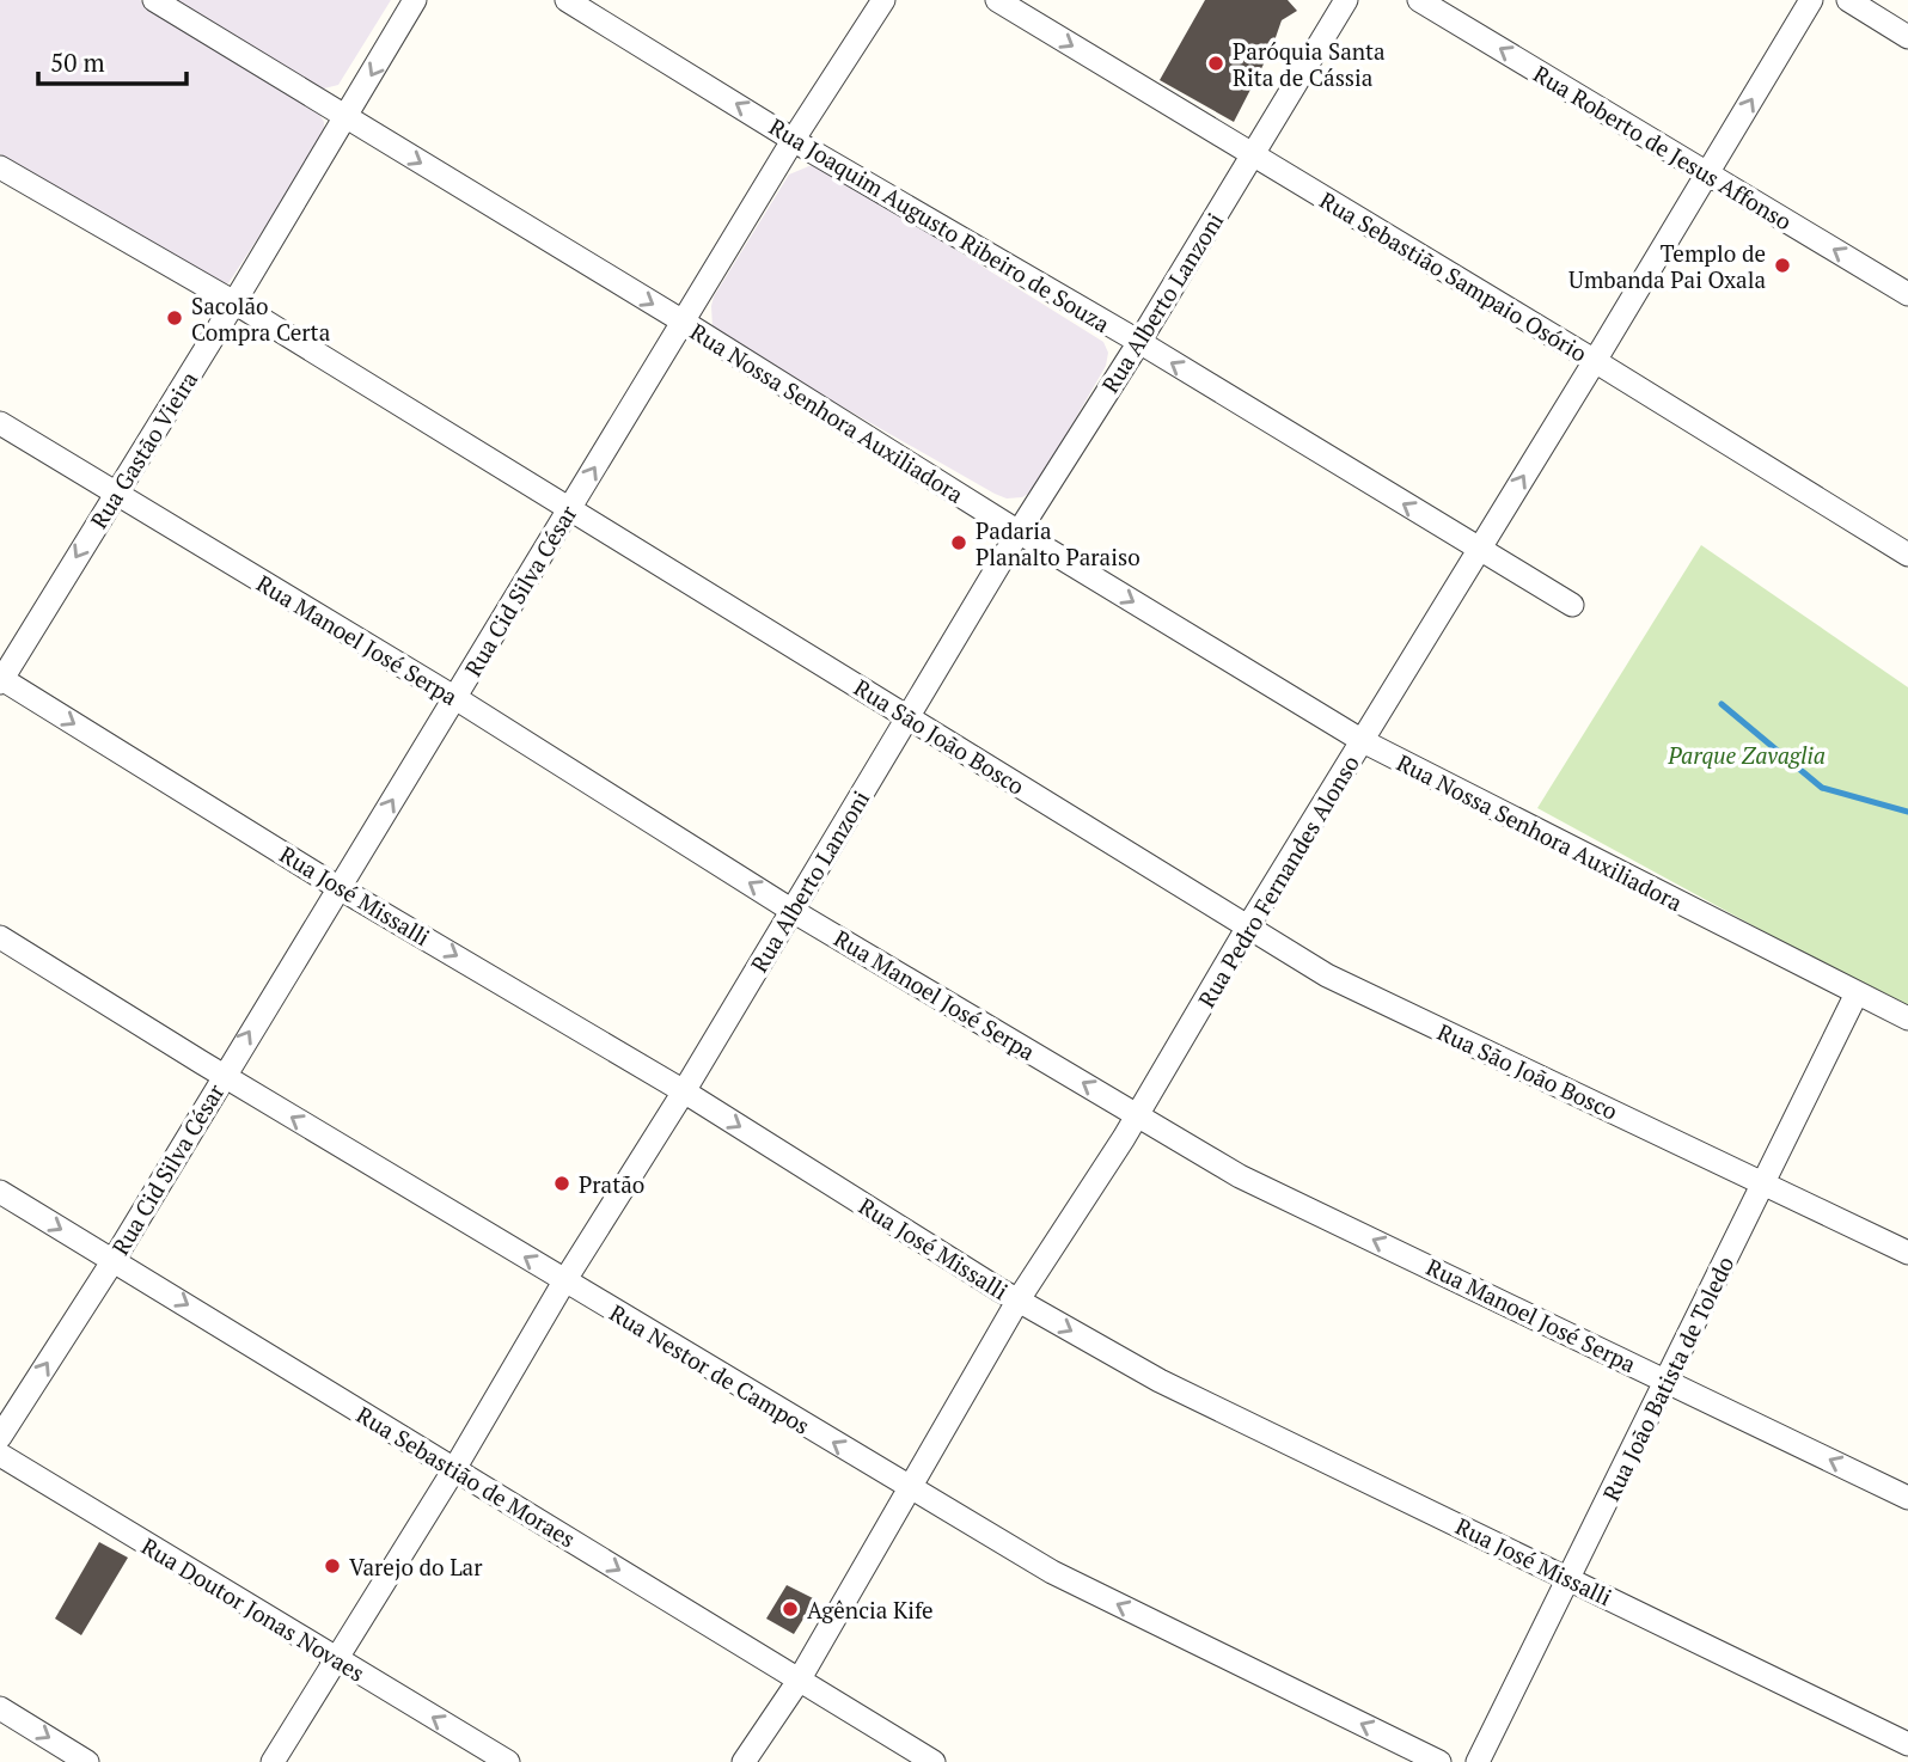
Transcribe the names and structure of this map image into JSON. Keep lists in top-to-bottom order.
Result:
{
  "streets": {
    "street": [
      "Rua Roberto de Jesus Affonso",
      "Rua Joaquim Augusto Ribeiro de Souza",
      "Rua Sebastião Sampaio Osório",
      "Rua Alberto Lanzoni",
      "Rua Nossa Senhora Auxiliadora",
      "Rua Gastão Vieira",
      "Rua Cid Silva César",
      "Rua Manoel José Serpa",
      "Rua São João Bosco",
      "Rua Pedro Fernandes Alonso",
      "Rua José Missalli",
      "Rua Nestor de Campos",
      "Rua João Batista de Toledo",
      "Rua Sebastião de Moraes",
      "Rua Doutor Jonas Novaes"
    ]
  },
  "crossings": [
    ["Rua Roberto de Jesus Affonso", "Rua Pedro Fernandes Alonso"],
    ["Rua Joaquim Augusto Ribeiro de Souza", "Rua Alberto Lanzoni"],
    ["Rua Joaquim Augusto Ribeiro de Souza", "Rua Cid Silva César"],
    ["Rua Joaquim Augusto Ribeiro de Souza", "Rua Pedro Fernandes Alonso"],
    ["Rua Sebastião Sampaio Osório", "Rua Alberto Lanzoni"],
    ["Rua Sebastião Sampaio Osório", "Rua Pedro Fernandes Alonso"],
    ["Rua Alberto Lanzoni", "Rua Nossa Senhora Auxiliadora"],
    ["Rua Alberto Lanzoni", "Rua Manoel José Serpa"],
    ["Rua Alberto Lanzoni", "Rua São João Bosco"],
    ["Rua Alberto Lanzoni", "Rua José Missalli"],
    ["Rua Alberto Lanzoni", "Rua Nestor de Campos"],
    ["Rua Alberto Lanzoni", "Rua Sebastião de Moraes"],
    ["Rua Alberto Lanzoni", "Rua Doutor Jonas Novaes"],
    ["Rua Nossa Senhora Auxiliadora", "Rua Gastão Vieira"],
    ["Rua Nossa Senhora Auxiliadora", "Rua Cid Silva César"],
    ["Rua Nossa Senhora Auxiliadora", "Rua Pedro Fernandes Alonso"],
    ["Rua Nossa Senhora Auxiliadora", "Rua João Batista de Toledo"],
    ["Rua Gastão Vieira", "Rua Manoel José Serpa"],
    ["Rua Gastão Vieira", "Rua São João Bosco"],
    ["Rua Gastão Vieira", "Rua José Missalli"],
    ["Rua Cid Silva César", "Rua Manoel José Serpa"],
    ["Rua Cid Silva César", "Rua São João Bosco"],
    ["Rua Cid Silva César", "Rua José Missalli"],
    ["Rua Cid Silva César", "Rua Nestor de Campos"],
    ["Rua Cid Silva César", "Rua Sebastião de Moraes"],
    ["Rua Manoel José Serpa", "Rua Pedro Fernandes Alonso"],
    ["Rua Manoel José Serpa", "Rua João Batista de Toledo"],
    ["Rua São João Bosco", "Rua Pedro Fernandes Alonso"],
    ["Rua São João Bosco", "Rua João Batista de Toledo"],
    ["Rua Pedro Fernandes Alonso", "Rua José Missalli"],
    ["Rua Pedro Fernandes Alonso", "Rua Nestor de Campos"],
    ["Rua Pedro Fernandes Alonso", "Rua Sebastião de Moraes"],
    ["Rua José Missalli", "Rua João Batista de Toledo"]
  ],
  "one_way": [
    "Rua Roberto de Jesus Affonso",
    "Rua Joaquim Augusto Ribeiro de Souza",
    "Rua Nossa Senhora Auxiliadora",
    "Rua Gastão Vieira",
    "Rua Cid Silva César",
    "Rua Manoel José Serpa",
    "Rua José Missalli",
    "Rua Nestor de Campos",
    "Rua Sebastião de Moraes"
  ],
  "parks": ["Parque Zavaglia"],
  "places": [
    "Paróquia Santa Rita de Cássia",
    "Templo de Umbanda Pai Oxala",
    "Sacolão Compra Certa",
    "Padaria Planalto Paraiso",
    "Pratão",
    "Varejo do Lar",
    "Agência Kife"
  ],
  "scale_bar": "50 m"
}
